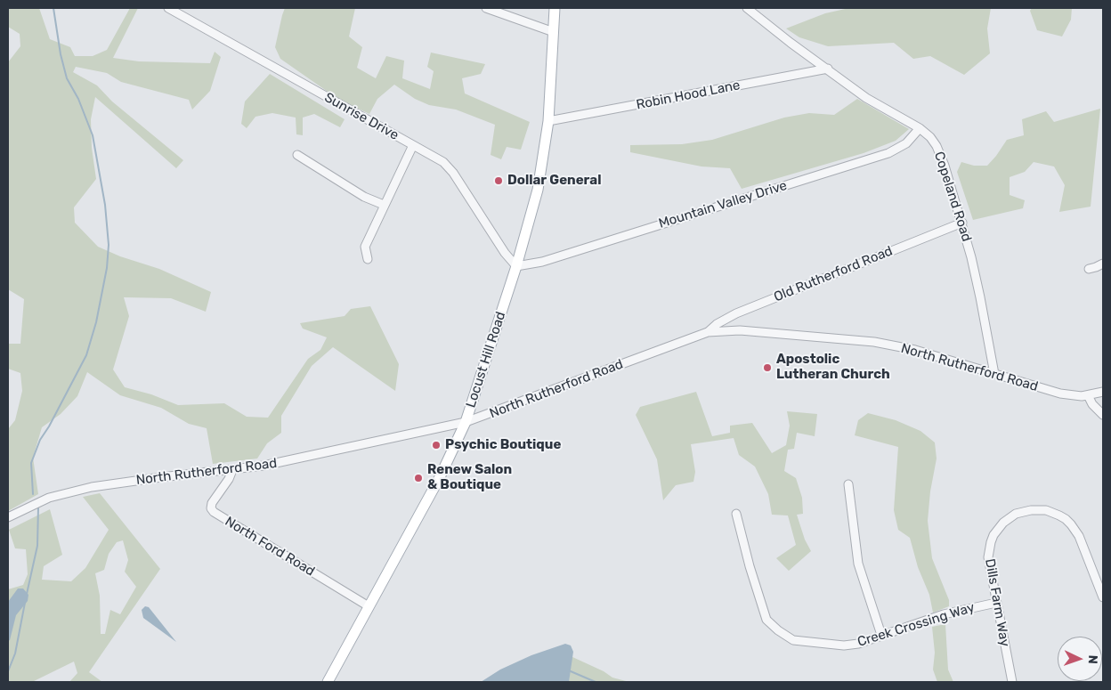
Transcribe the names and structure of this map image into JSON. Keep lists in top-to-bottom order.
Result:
{
  "streets": {
    "main road": ["Locust Hill Road"],
    "street": [
      "Robin Hood Lane",
      "Sunrise Drive",
      "Copeland Road",
      "Mountain Valley Drive",
      "Old Rutherford Road",
      "North Rutherford Road",
      "North Ford Road",
      "Dills Farm Way",
      "Creek Crossing Way"
    ]
  },
  "crossings": [
    ["Robin Hood Lane", "Copeland Road"],
    ["Robin Hood Lane", "Locust Hill Road"],
    ["Sunrise Drive", "Mountain Valley Drive"],
    ["Sunrise Drive", "Locust Hill Road"],
    ["Copeland Road", "Mountain Valley Drive"],
    ["Copeland Road", "Old Rutherford Road"],
    ["Copeland Road", "North Rutherford Road"],
    ["Mountain Valley Drive", "Locust Hill Road"],
    ["Old Rutherford Road", "North Rutherford Road"],
    ["Locust Hill Road", "North Rutherford Road"],
    ["Locust Hill Road", "North Ford Road"],
    ["North Rutherford Road", "North Ford Road"],
    ["Dills Farm Way", "Creek Crossing Way"]
  ],
  "places": [
    "Dollar General",
    "Apostolic Lutheran Church",
    "Psychic Boutique",
    "Renew Salon & Boutique"
  ],
  "north": "right"
}
